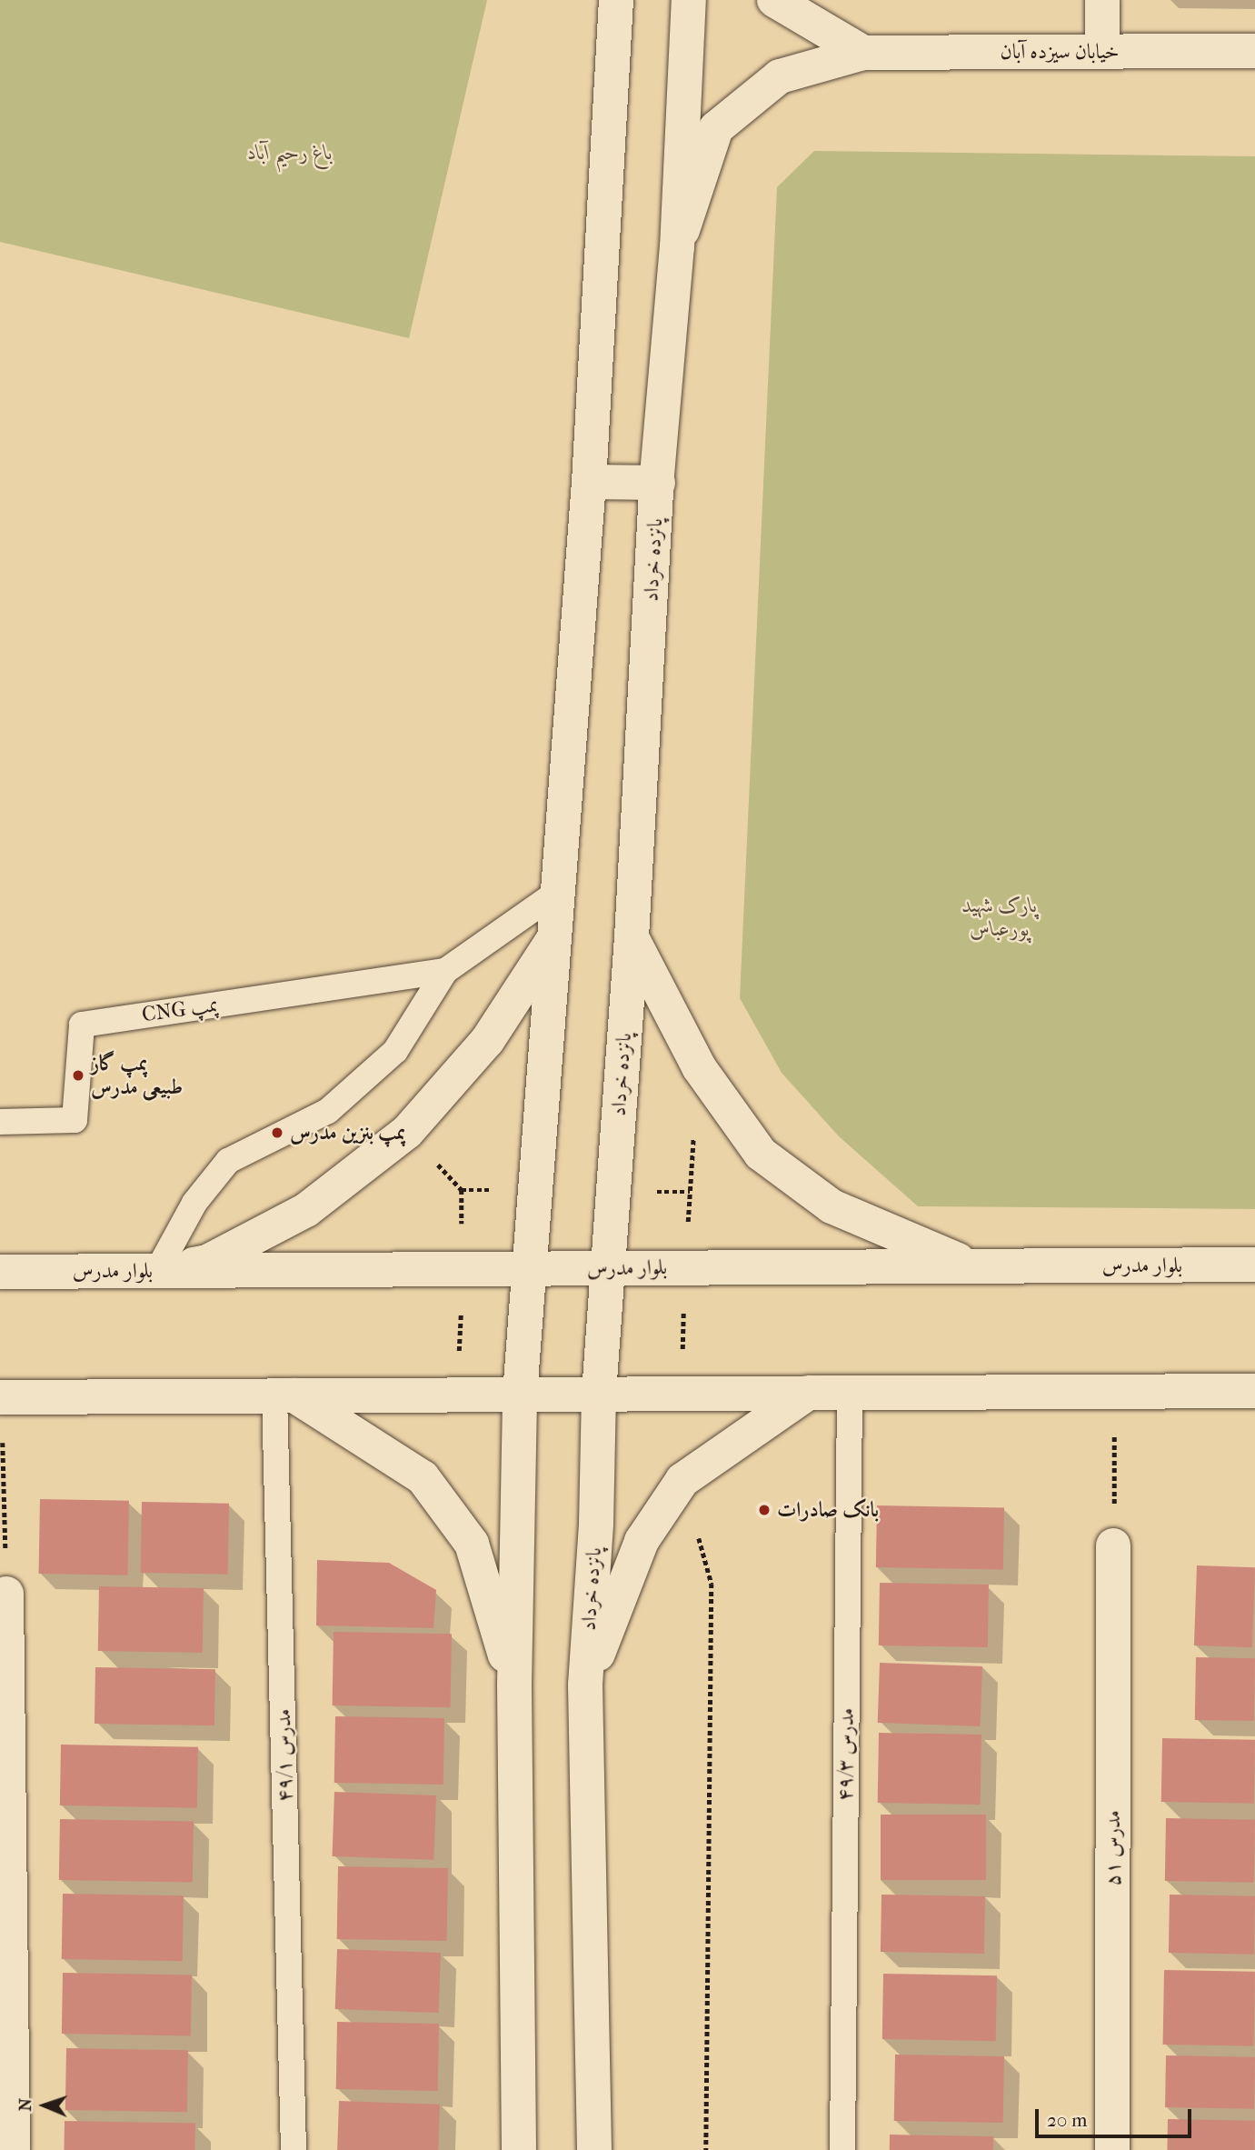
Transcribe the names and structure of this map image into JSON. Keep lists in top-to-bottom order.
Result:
{
  "streets": {
    "main road": [
      "خیابان سیزده آبان",
      "پانزده خرداد",
      "بلوار مدرس",
      "مدرس ۵۱"
    ],
    "lane": ["CNG پمپ", "مدرس ۴۹/۳", "مدرس ۴۹/۱"]
  },
  "crossings": [
    ["خیابان سیزده آبان", "پانزده خرداد"],
    ["پانزده خرداد", "بلوار مدرس"]
  ],
  "parks": ["باغ رحیم آباد", "پارک شهید پورعباس"],
  "places": ["پمپ گاز طبیعی مدرس", "پمپ بنزین مدرس", "بانک صادرات"],
  "scale_bar": "20 m",
  "north": "left"
}
